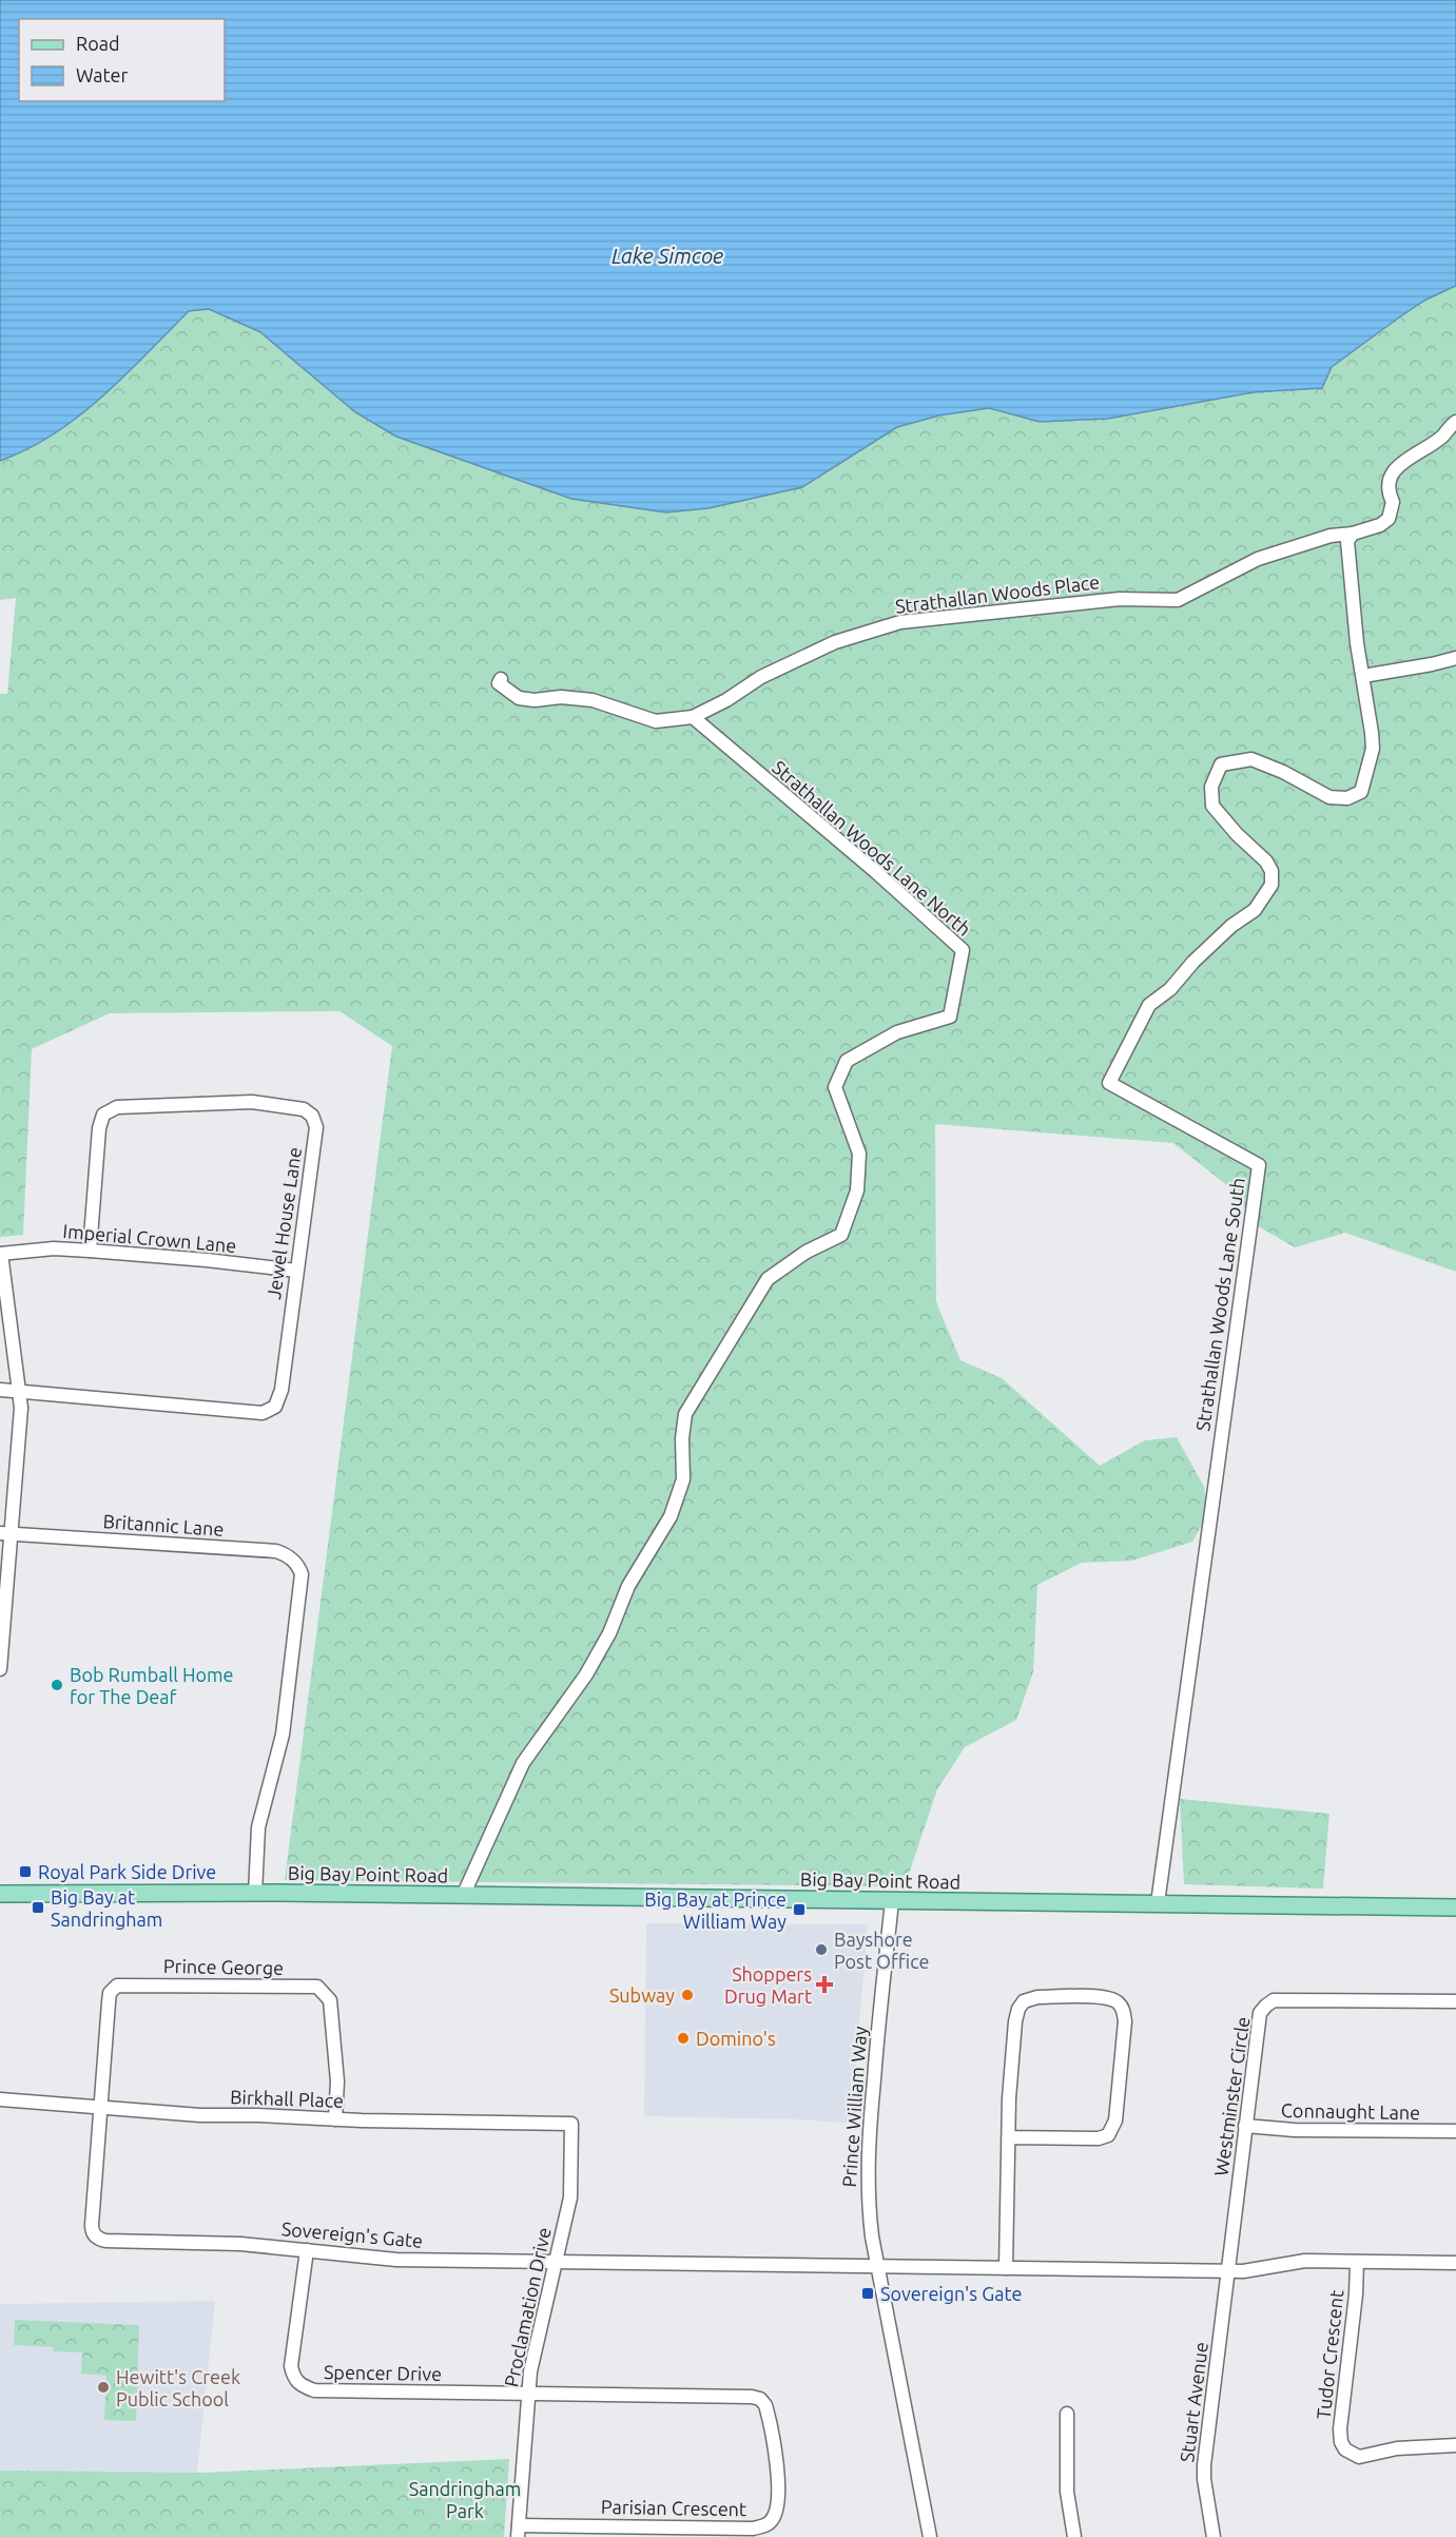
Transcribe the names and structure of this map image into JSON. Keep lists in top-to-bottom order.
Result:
{
  "streets": {
    "main road": ["Big Bay Point Road"],
    "street": [
      "Strathallan Woods Place",
      "Strathallan Woods Lane North",
      "Jewel House Lane",
      "Imperial Crown Lane",
      "Strathallan Woods Lane South",
      "Britannic Lane",
      "Prince George",
      "Westminster Circle",
      "Birkhall Place",
      "Prince William Way",
      "Connaught Lane",
      "Sovereign's Gate",
      "Proclamation Drive",
      "Tudor Crescent",
      "Spencer Drive",
      "Stuart Avenue",
      "Parisian Crescent"
    ]
  },
  "crossings": [
    ["Strathallan Woods Place", "Strathallan Woods Lane North"],
    ["Strathallan Woods Place", "Strathallan Woods Lane South"],
    ["Strathallan Woods Lane North", "Big Bay Point Road"],
    ["Jewel House Lane", "Imperial Crown Lane"],
    ["Strathallan Woods Lane South", "Big Bay Point Road"],
    ["Britannic Lane", "Big Bay Point Road"],
    ["Big Bay Point Road", "Prince William Way"],
    ["Prince George", "Birkhall Place"],
    ["Prince George", "Sovereign's Gate"],
    ["Westminster Circle", "Connaught Lane"],
    ["Westminster Circle", "Sovereign's Gate"],
    ["Westminster Circle", "Stuart Avenue"],
    ["Birkhall Place", "Sovereign's Gate"],
    ["Birkhall Place", "Proclamation Drive"],
    ["Prince William Way", "Sovereign's Gate"],
    ["Sovereign's Gate", "Proclamation Drive"],
    ["Sovereign's Gate", "Tudor Crescent"],
    ["Sovereign's Gate", "Spencer Drive"],
    ["Sovereign's Gate", "Stuart Avenue"],
    ["Proclamation Drive", "Spencer Drive"],
    ["Proclamation Drive", "Parisian Crescent"],
    ["Spencer Drive", "Parisian Crescent"]
  ],
  "water": ["Lake Simcoe"],
  "parks": ["Sandringham Park"],
  "places": {
    "other": [
      "Bob Rumball Home for The Deaf",
      "Bayshore Post Office",
      "Subway",
      "Domino's",
      "Hewitt's Creek Public School"
    ],
    "transit": [
      "Royal Park Side Drive",
      "Big Bay at Sandringham",
      "Big Bay at Prince William Way",
      "Sovereign's Gate"
    ],
    "health": ["Shoppers Drug Mart"]
  },
  "legend": ["Road", "Water"]
}
